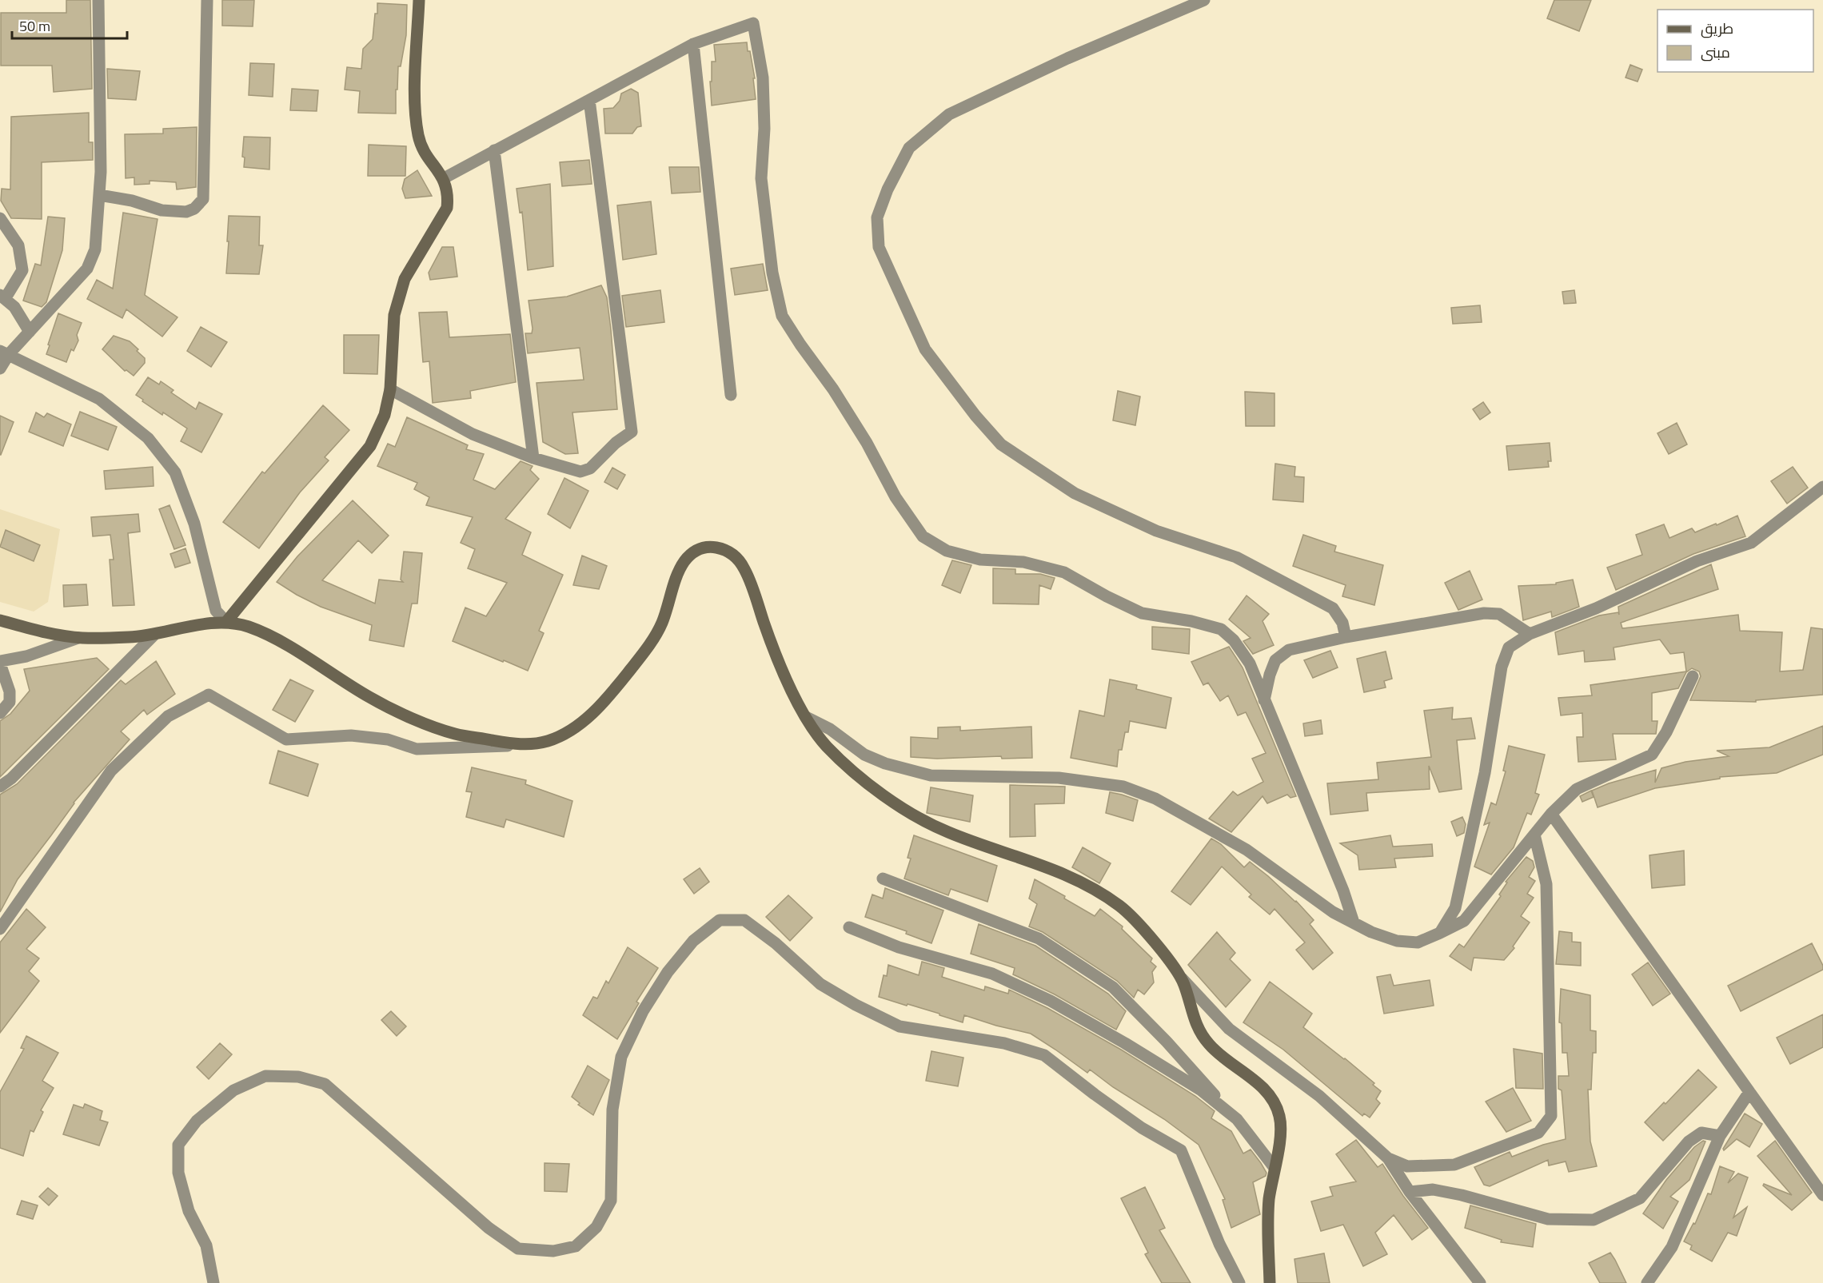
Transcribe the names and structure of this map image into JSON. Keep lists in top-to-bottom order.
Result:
{
  "legend": ["طريق", "مبنى"],
  "scale_bar": "50 m"
}
